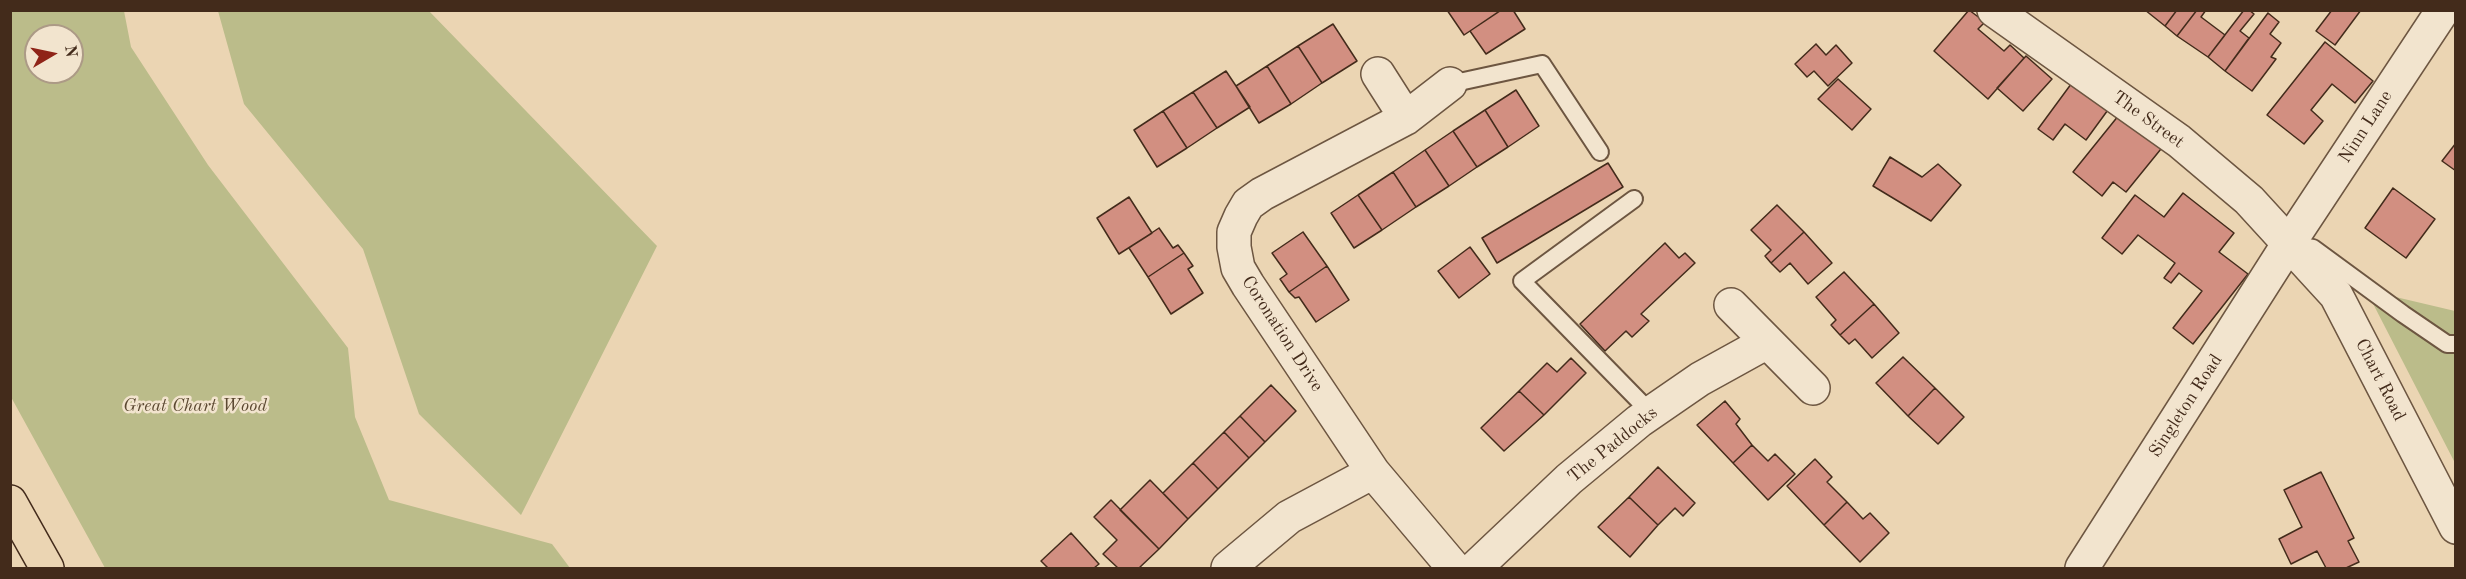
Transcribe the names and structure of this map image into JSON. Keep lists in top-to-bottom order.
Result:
{
  "streets": {
    "street": [
      "The Street",
      "Ninn Lane",
      "Coronation Drive",
      "Chart Road",
      "Singleton Road",
      "The Paddocks"
    ]
  },
  "crossings": [
    ["The Street", "Ninn Lane"],
    ["The Street", "Chart Road"],
    ["The Street", "Singleton Road"],
    ["Ninn Lane", "Chart Road"],
    ["Ninn Lane", "Singleton Road"],
    ["Chart Road", "Singleton Road"]
  ],
  "parks": ["Great Chart Wood"],
  "north": "right"
}
